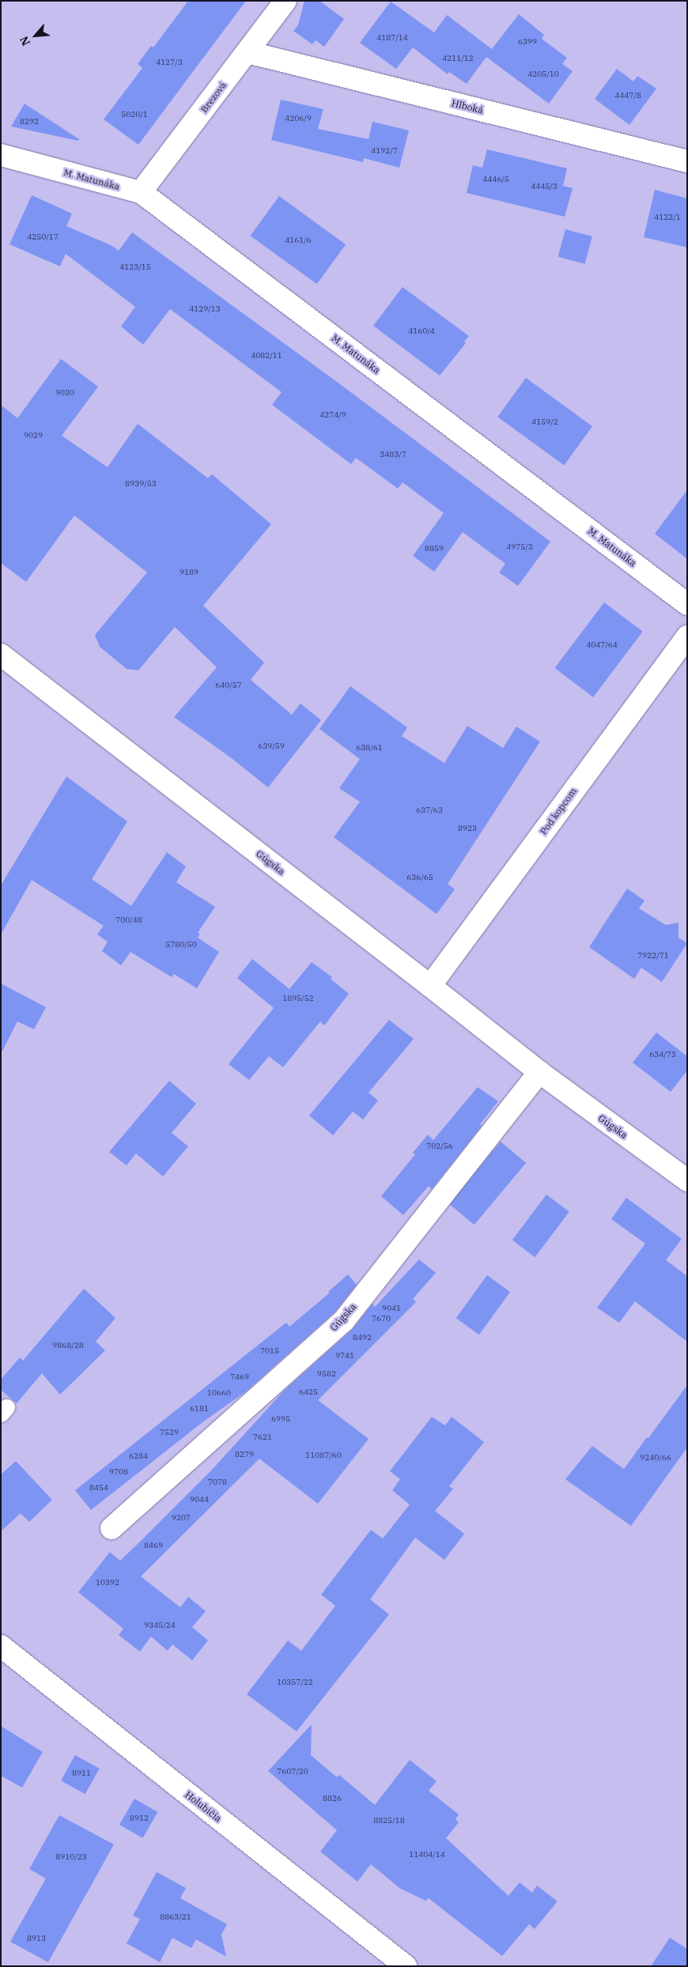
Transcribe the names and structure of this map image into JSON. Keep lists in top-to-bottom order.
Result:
{
  "streets": {
    "street": [
      "Brezová",
      "Hlboká",
      "M. Matunáka",
      "Pod kopcom",
      "Gúgska",
      "Holubičia"
    ]
  },
  "crossings": [
    ["Brezová", "Hlboká"],
    ["Brezová", "M. Matunáka"],
    ["Pod kopcom", "Gúgska"]
  ],
  "house_numbers": [
    "4187/14",
    "6399",
    "4211/12",
    "4127/3",
    "4205/10",
    "4447/8",
    "5020/1",
    "4206/9",
    "8292",
    "4192/7",
    "4446/5",
    "4445/3",
    "4122/1",
    "4250/17",
    "4161/6",
    "4123/15",
    "4129/13",
    "4160/4",
    "4082/11",
    "9030",
    "4274/9",
    "4159/2",
    "9029",
    "3483/7",
    "8939/53",
    "4975/3",
    "8859",
    "9189",
    "4047/64",
    "640/57",
    "639/59",
    "638/61",
    "637/63",
    "8923",
    "636/65",
    "700/48",
    "5780/50",
    "7922/71",
    "1895/52",
    "634/73",
    "702/56",
    "9041",
    "7670",
    "8492",
    "9868/28",
    "7015",
    "9741",
    "9582",
    "7469",
    "6425",
    "10660",
    "6181",
    "6995",
    "7529",
    "7621",
    "8279",
    "11087/60",
    "6284",
    "9240/66",
    "9708",
    "7078",
    "8454",
    "9044",
    "9207",
    "8469",
    "10392",
    "9345/24",
    "10357/22",
    "7607/20",
    "8911",
    "8826",
    "8912",
    "8825/18",
    "11404/14",
    "8910/23",
    "8863/21",
    "8913"
  ],
  "north": "bottom left"
}
